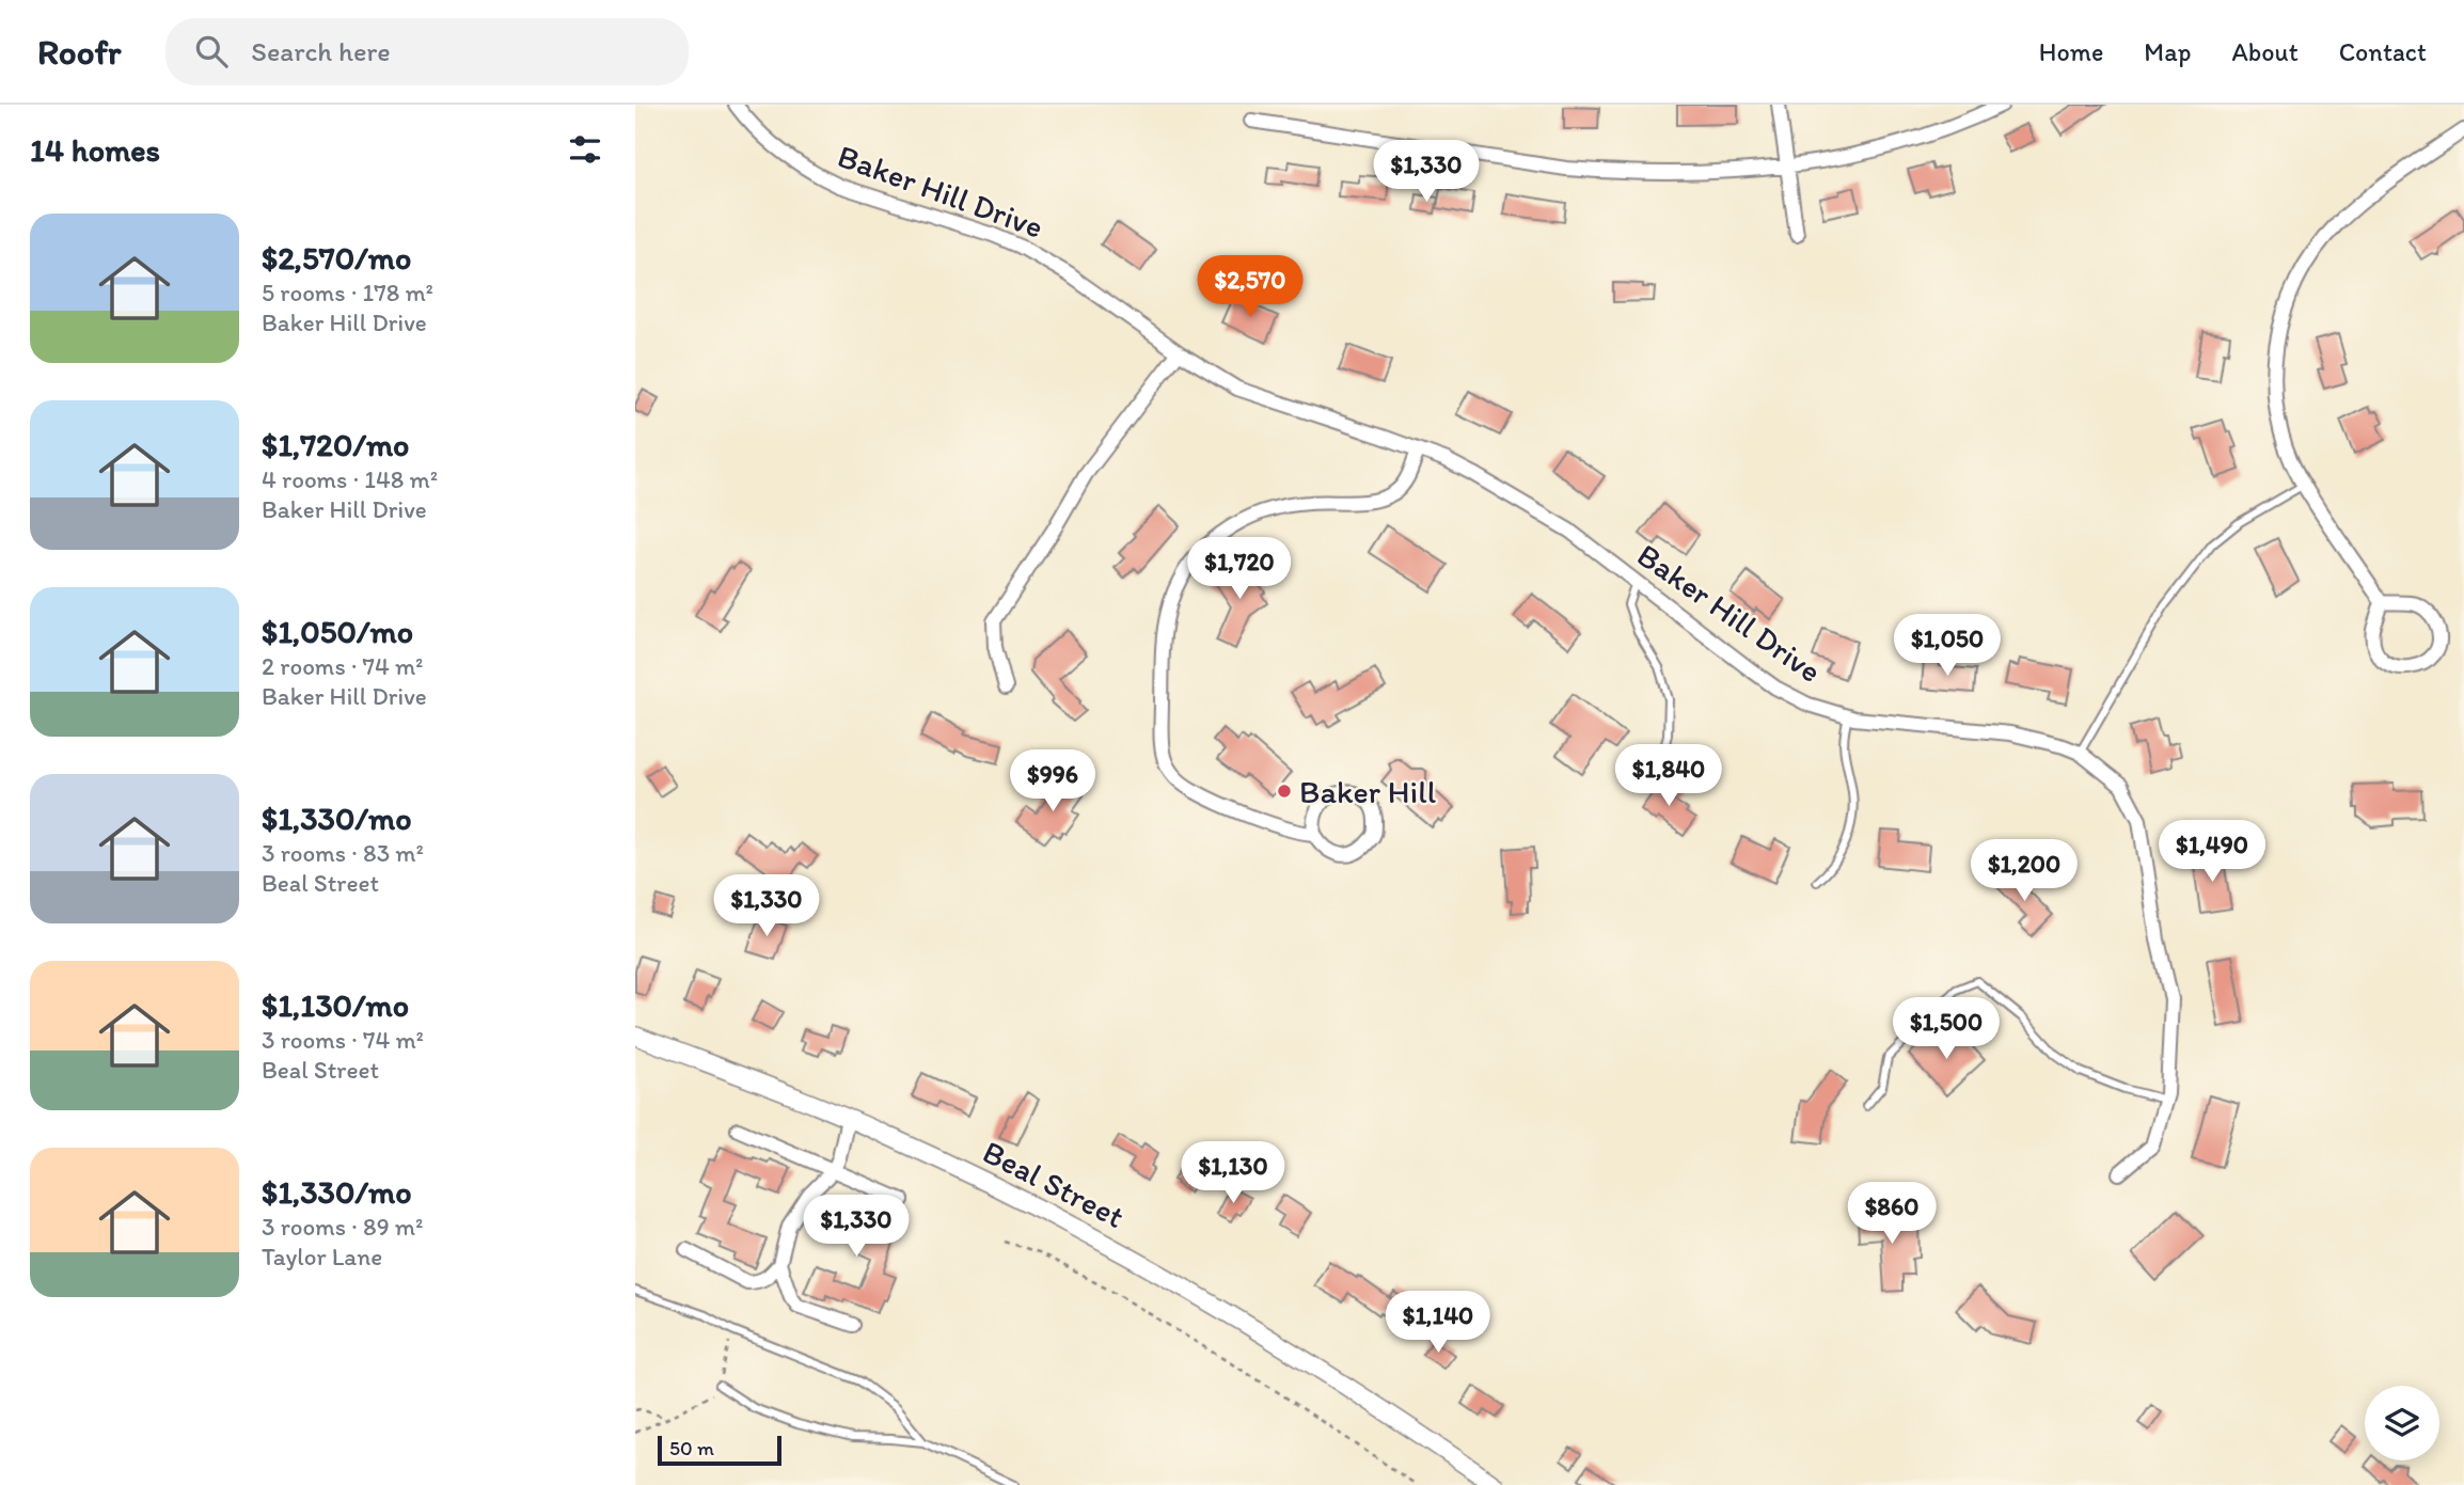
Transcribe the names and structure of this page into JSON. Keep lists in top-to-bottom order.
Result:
{
  "streets": {
    "street": ["Baker Hill Drive", "Beal Street"]
  },
  "places": ["Baker Hill"],
  "scale_bar": "50 m",
  "page": {
    "header": "Roofr",
    "search": "Search here",
    "nav": [
      "Home",
      "Map",
      "About",
      "Contact"
    ],
    "heading": "14 homes",
    "price": [
      "$1,330",
      "$2,570",
      "$1,720",
      "$1,050",
      "$1,840",
      "$996",
      "$1,490",
      "$1,200",
      "$1,330",
      "$1,500",
      "$1,130",
      "$860",
      "$1,330",
      "$1,140"
    ],
    "list": [
      {
        "name": "$2,570/mo",
        "note": "5 rooms · 178 m² · Baker Hill Drive"
      },
      {
        "name": "$1,720/mo",
        "note": "4 rooms · 148 m² · Baker Hill Drive"
      },
      {
        "name": "$1,050/mo",
        "note": "2 rooms · 74 m² · Baker Hill Drive"
      },
      {
        "name": "$1,330/mo",
        "note": "3 rooms · 83 m² · Beal Street"
      },
      {
        "name": "$1,130/mo",
        "note": "3 rooms · 74 m² · Beal Street"
      },
      {
        "name": "$1,330/mo",
        "note": "3 rooms · 89 m² · Taylor Lane"
      }
    ],
    "scale": "50 m"
  }
}
